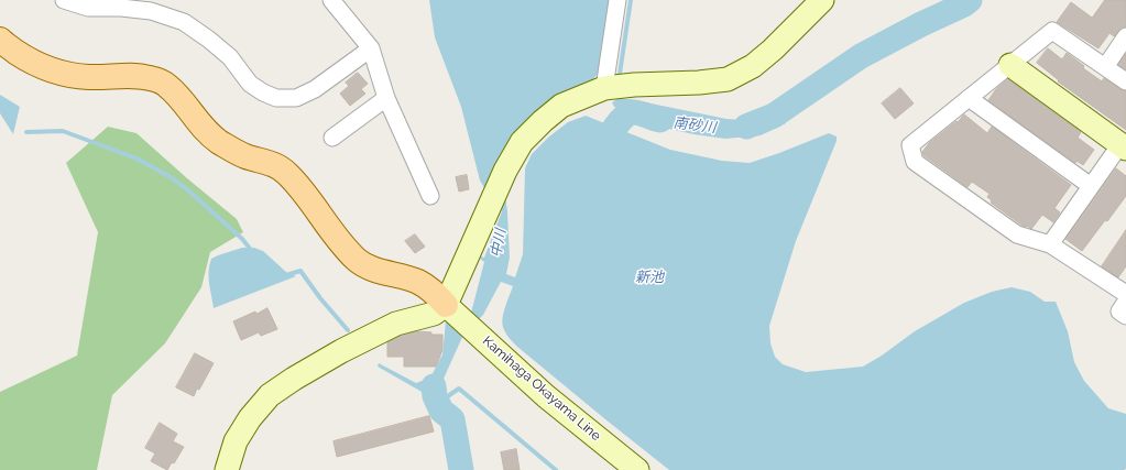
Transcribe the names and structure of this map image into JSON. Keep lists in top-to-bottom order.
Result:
{
  "streets": {
    "street": ["Kamihaga Okayama Line"]
  },
  "water": ["南砂川", "中川", "新池"]
}
